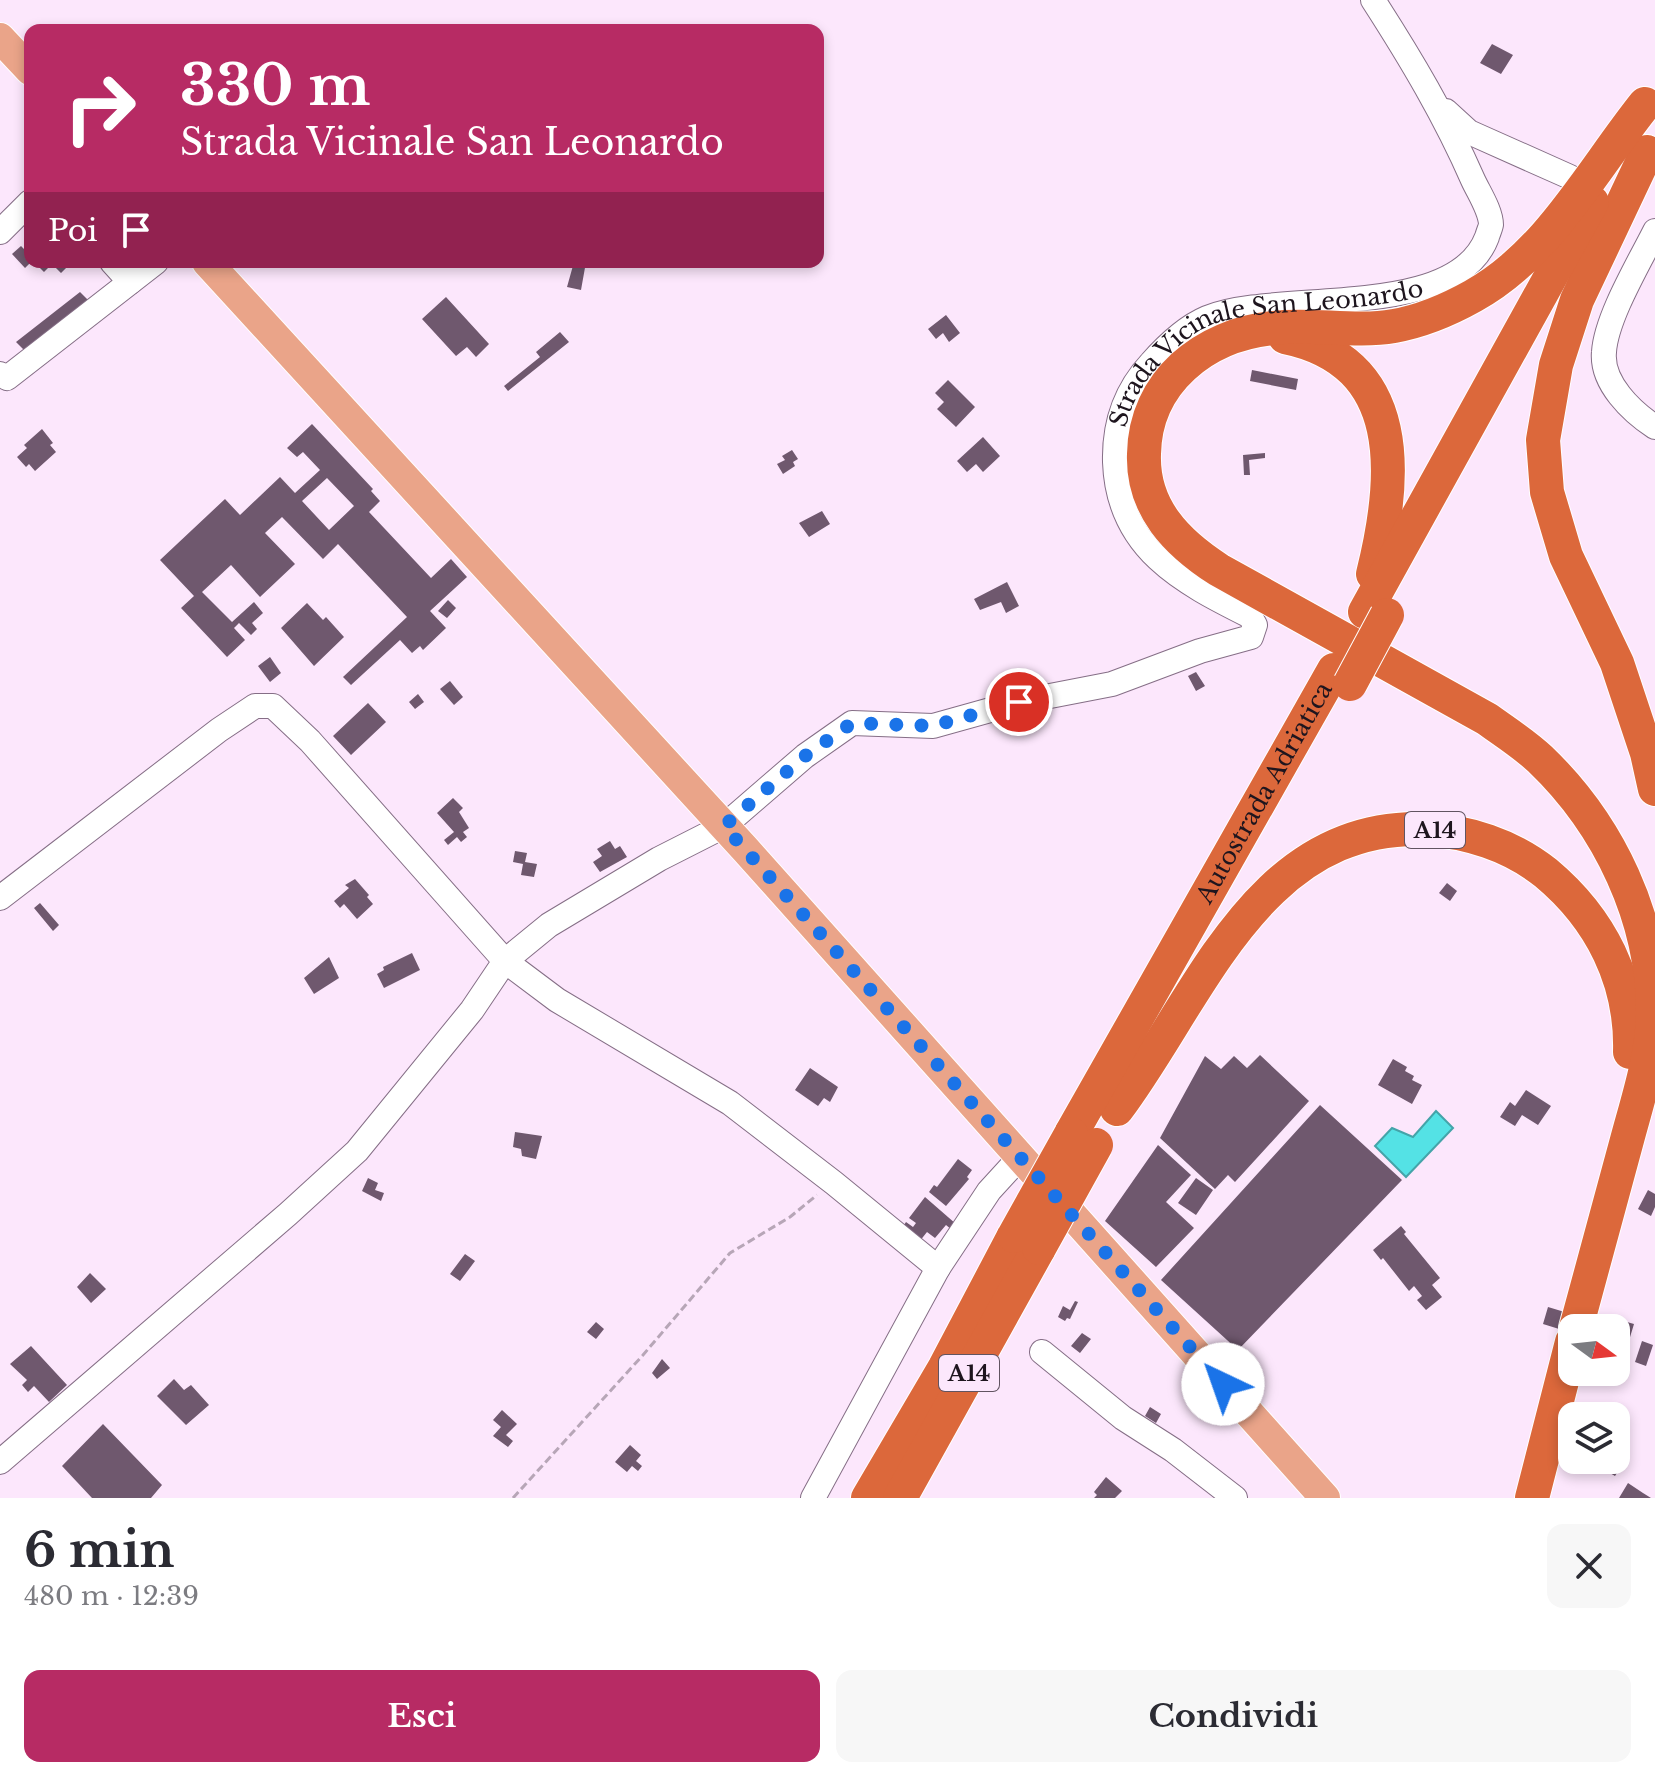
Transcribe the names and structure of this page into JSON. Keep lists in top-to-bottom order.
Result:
{
  "streets": {
    "highway": ["Autostrada Adriatica", "A14"],
    "street": ["Strada Vicinale San Leonardo"]
  },
  "crossings": [
    ["Autostrada Adriatica", "A14"]
  ],
  "north": "right",
  "page": {
    "turn": ["330 m", "Strada Vicinale San Leonardo"],
    "then": "Poi",
    "heading": ["6 min", "480 m · 12:39"],
    "buttons": ["Esci", "Condividi"]
  }
}
